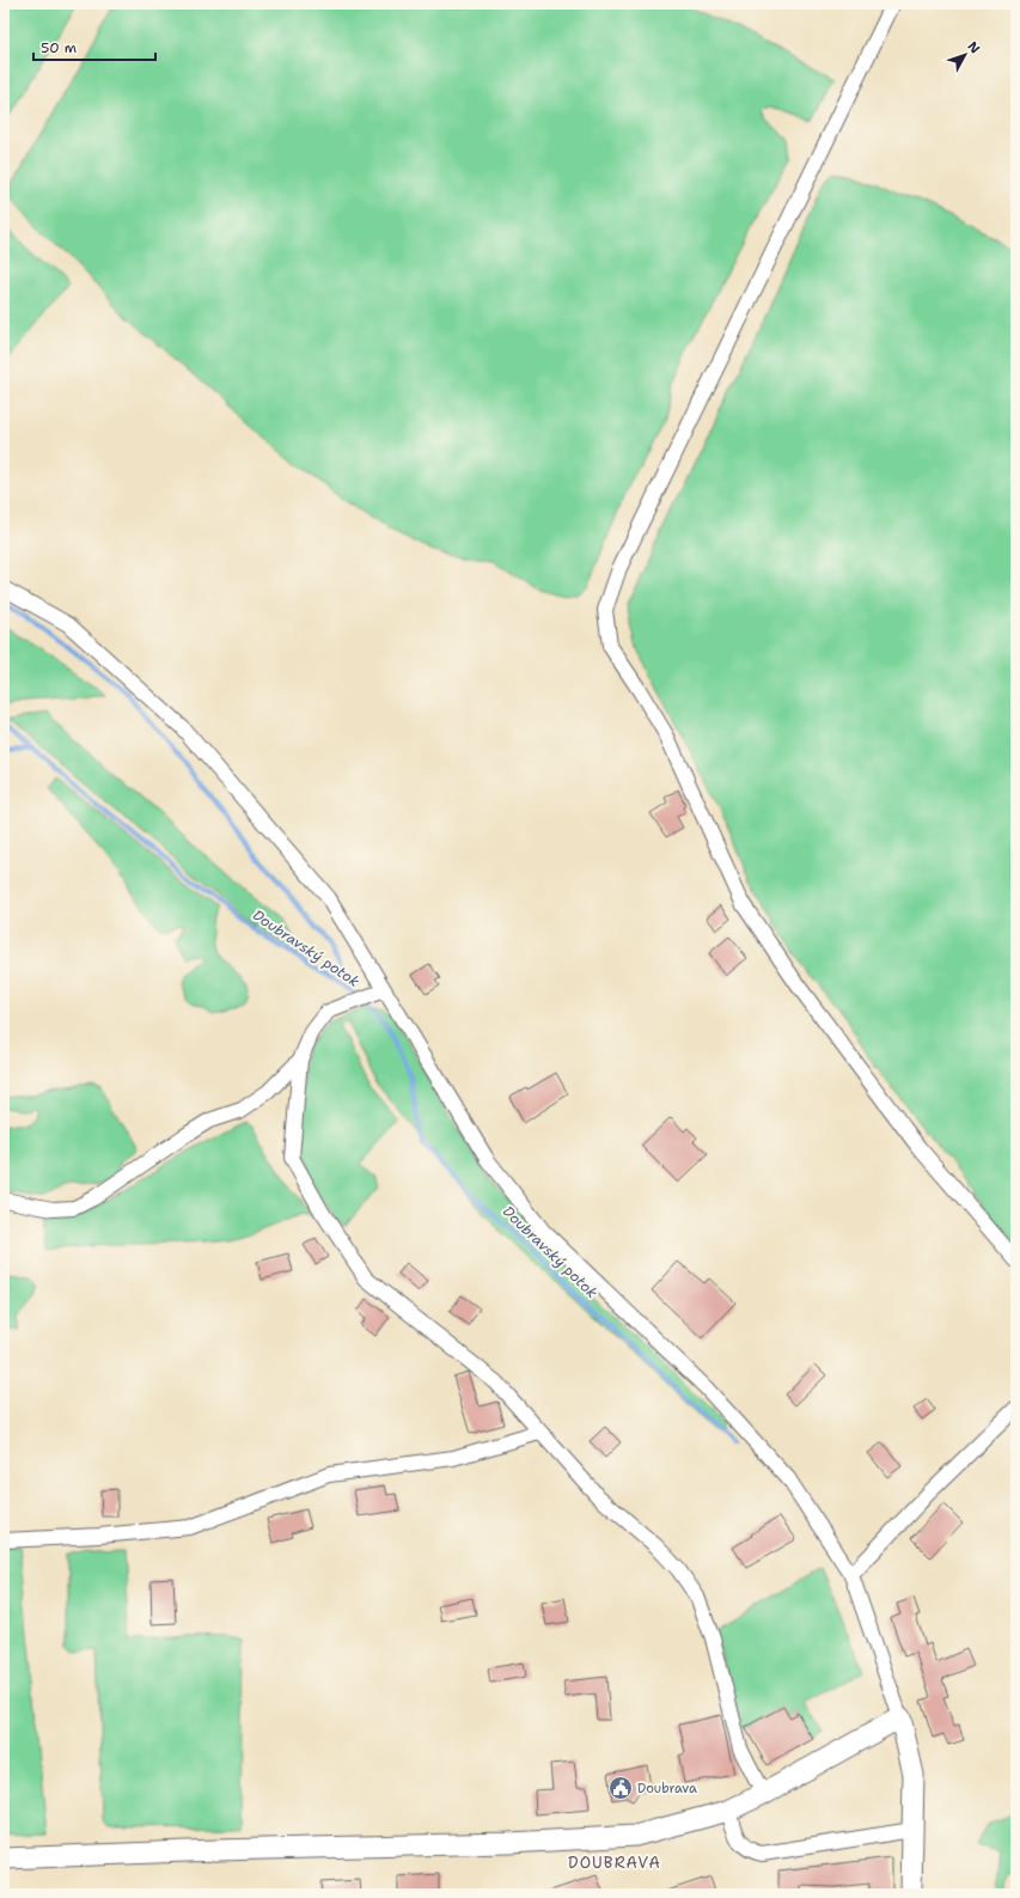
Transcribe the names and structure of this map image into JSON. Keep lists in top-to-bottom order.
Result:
{
  "districts": ["DOUBRAVA"],
  "water": ["Doubravský potok"],
  "places": {
    "public building": ["Doubrava"]
  },
  "scale_bar": "50 m",
  "north": "top right"
}
